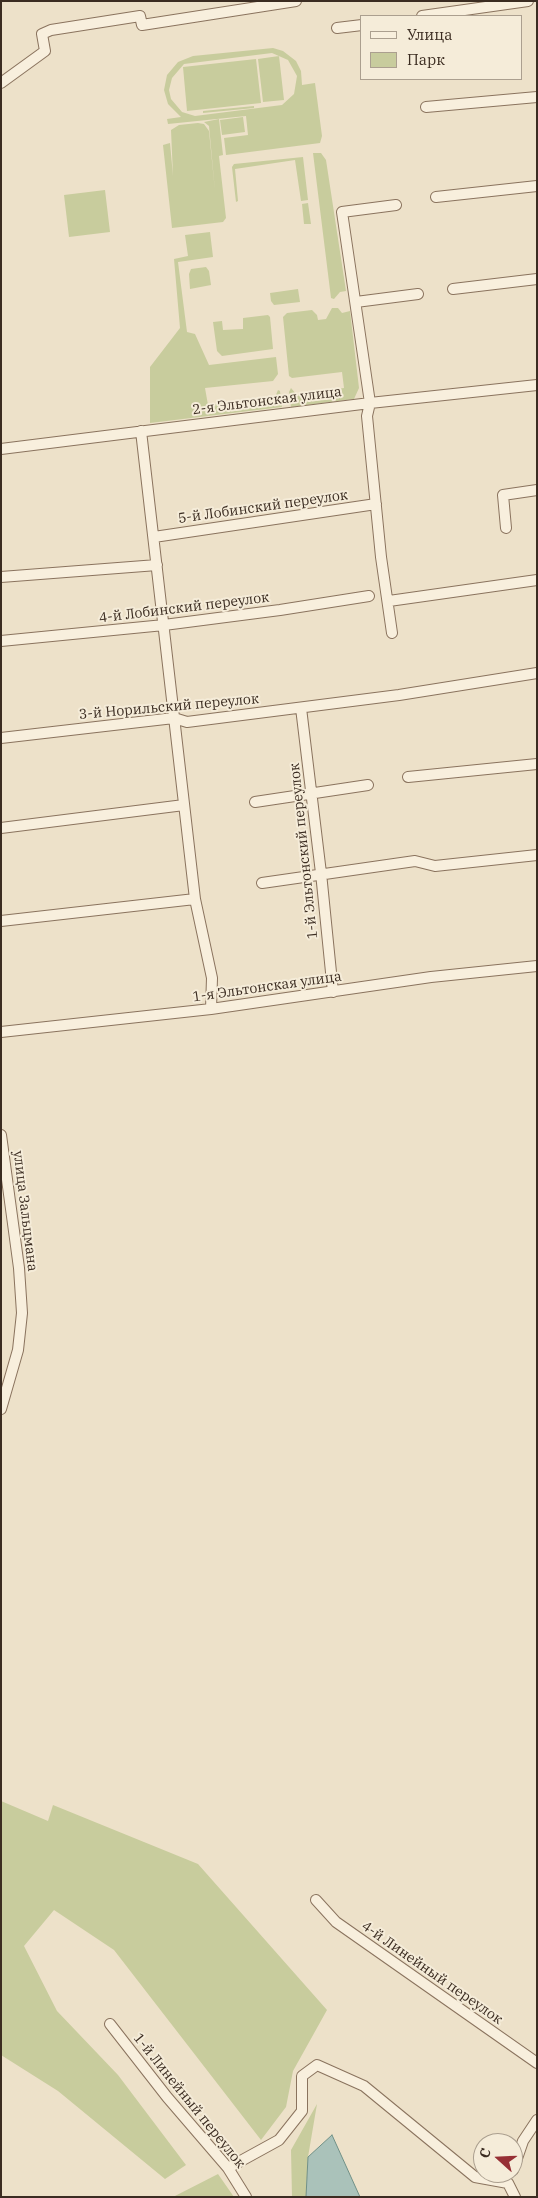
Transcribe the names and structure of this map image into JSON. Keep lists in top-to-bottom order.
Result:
{
  "streets": {
    "street": [
      "2-я Эльтонская улица",
      "5-й Лобинский переулок",
      "4-й Лобинский переулок",
      "3-й Норильский переулок",
      "1-й Эльтонский переулок",
      "1-я Эльтонская улица",
      "улица Зальцмана",
      "4-й Линейный переулок",
      "1-й Линейный переулок"
    ]
  },
  "crossings": [
    ["3-й Норильский переулок", "1-й Эльтонский переулок"],
    ["1-й Эльтонский переулок", "1-я Эльтонская улица"]
  ],
  "legend": ["Улица", "Парк"],
  "north": "left"
}
